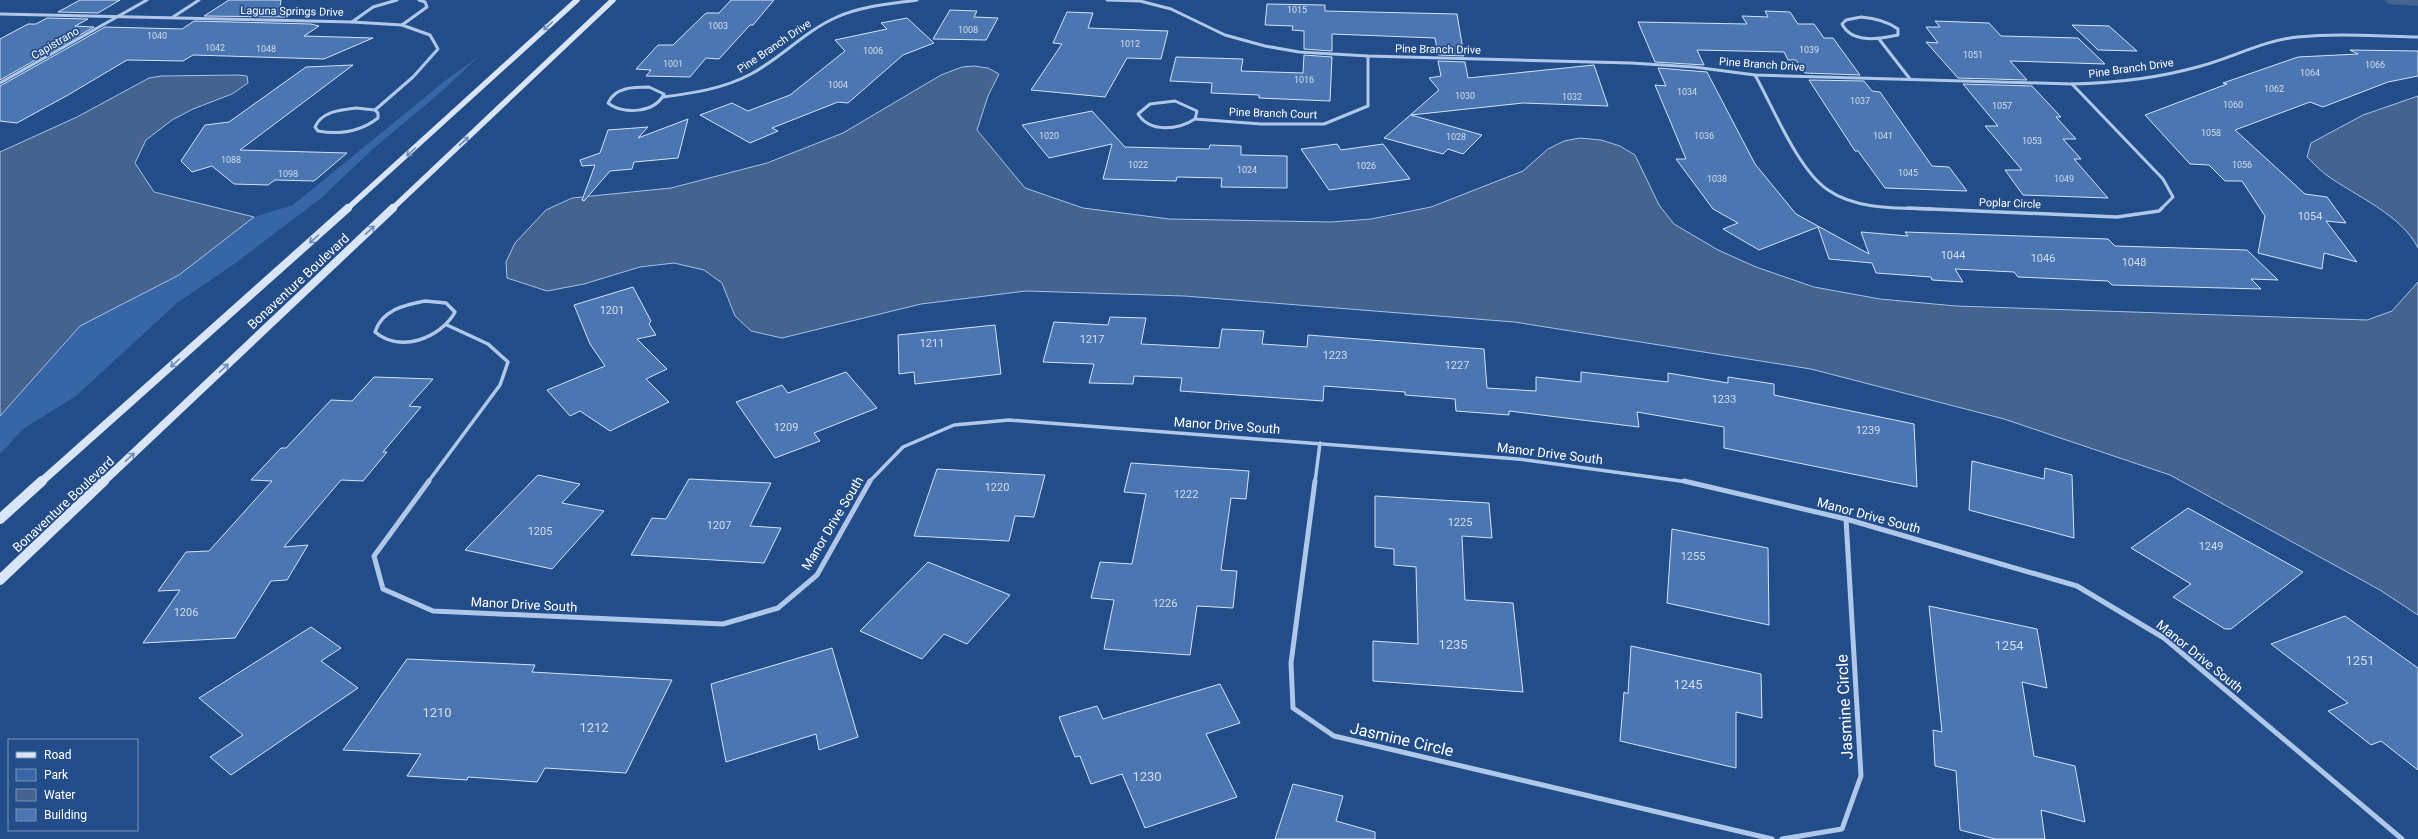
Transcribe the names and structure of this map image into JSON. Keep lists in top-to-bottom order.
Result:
{
  "streets": {
    "main road": ["Bonaventure Boulevard"],
    "street": [
      "Laguna Springs Drive",
      "Capistrano",
      "Pine Branch Drive",
      "Pine Branch Court",
      "Poplar Circle",
      "Manor Drive South",
      "Jasmine Circle"
    ]
  },
  "crossings": [
    ["Laguna Springs Drive", "Capistrano"],
    ["Pine Branch Drive", "Pine Branch Court"],
    ["Pine Branch Drive", "Poplar Circle"],
    ["Manor Drive South", "Jasmine Circle"]
  ],
  "house_numbers": [
    "1015",
    "1003",
    "1008",
    "1040",
    "1012",
    "1042",
    "1048",
    "1039",
    "1006",
    "1051",
    "1001",
    "1066",
    "1064",
    "1016",
    "1004",
    "1062",
    "1034",
    "1030",
    "1032",
    "1037",
    "1060",
    "1057",
    "1058",
    "1020",
    "1036",
    "1041",
    "1028",
    "1053",
    "1088",
    "1022",
    "1056",
    "1026",
    "1024",
    "1045",
    "1098",
    "1038",
    "1049",
    "1054",
    "1044",
    "1046",
    "1048",
    "1201",
    "1217",
    "1211",
    "1223",
    "1227",
    "1233",
    "1209",
    "1239",
    "1220",
    "1222",
    "1225",
    "1207",
    "1205",
    "1249",
    "1255",
    "1226",
    "1206",
    "1235",
    "1254",
    "1251",
    "1245",
    "1210",
    "1212",
    "1230"
  ],
  "legend": [
    "Road",
    "Park",
    "Water",
    "Building"
  ]
}
